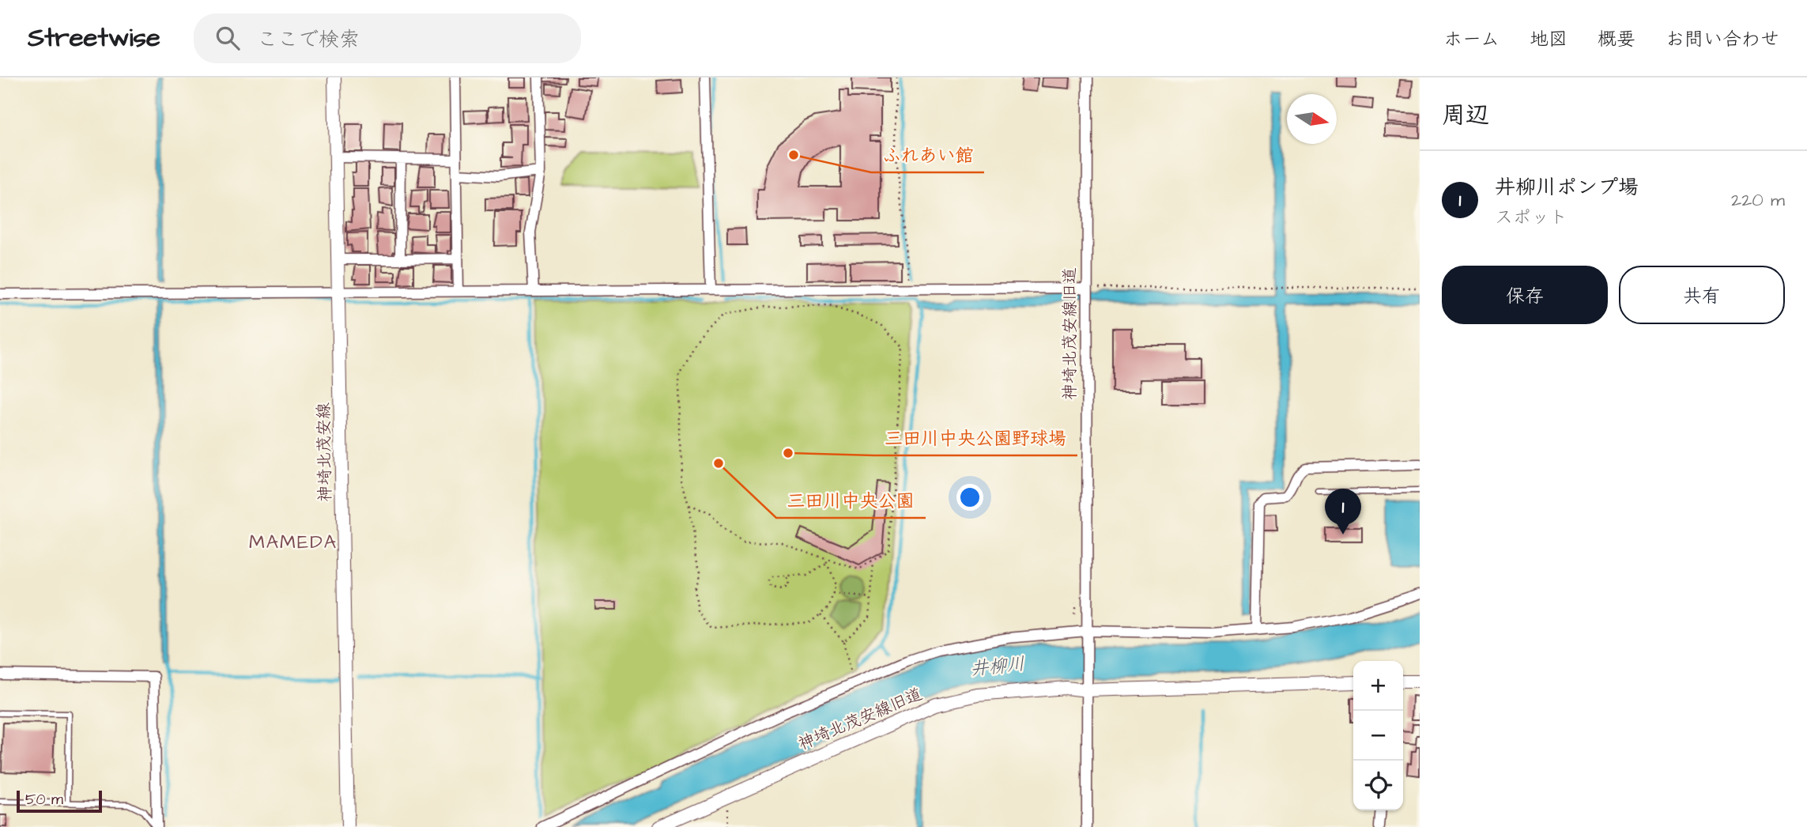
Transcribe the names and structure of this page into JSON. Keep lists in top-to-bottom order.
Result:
{
  "streets": {
    "main road": ["神埼北茂安線旧道", "神埼北茂安線"]
  },
  "districts": ["MAMEDA"],
  "water": ["井柳川"],
  "places": ["ふれあい館", "三田川中央公園野球場", "三田川中央公園"],
  "scale_bar": "50 m",
  "north": "right",
  "page": {
    "header": "Streetwise",
    "search": "ここで検索",
    "nav": [
      "ホーム",
      "地図",
      "概要",
      "お問い合わせ"
    ],
    "heading": "周辺",
    "list": [
      {
        "mark": "1",
        "name": "井柳川ポンプ場",
        "note": "スポット",
        "value": "220 m"
      }
    ],
    "buttons": ["保存", "共有"],
    "pins": "1",
    "map_buttons": ["+", "−"],
    "scale": "50 m"
  }
}
